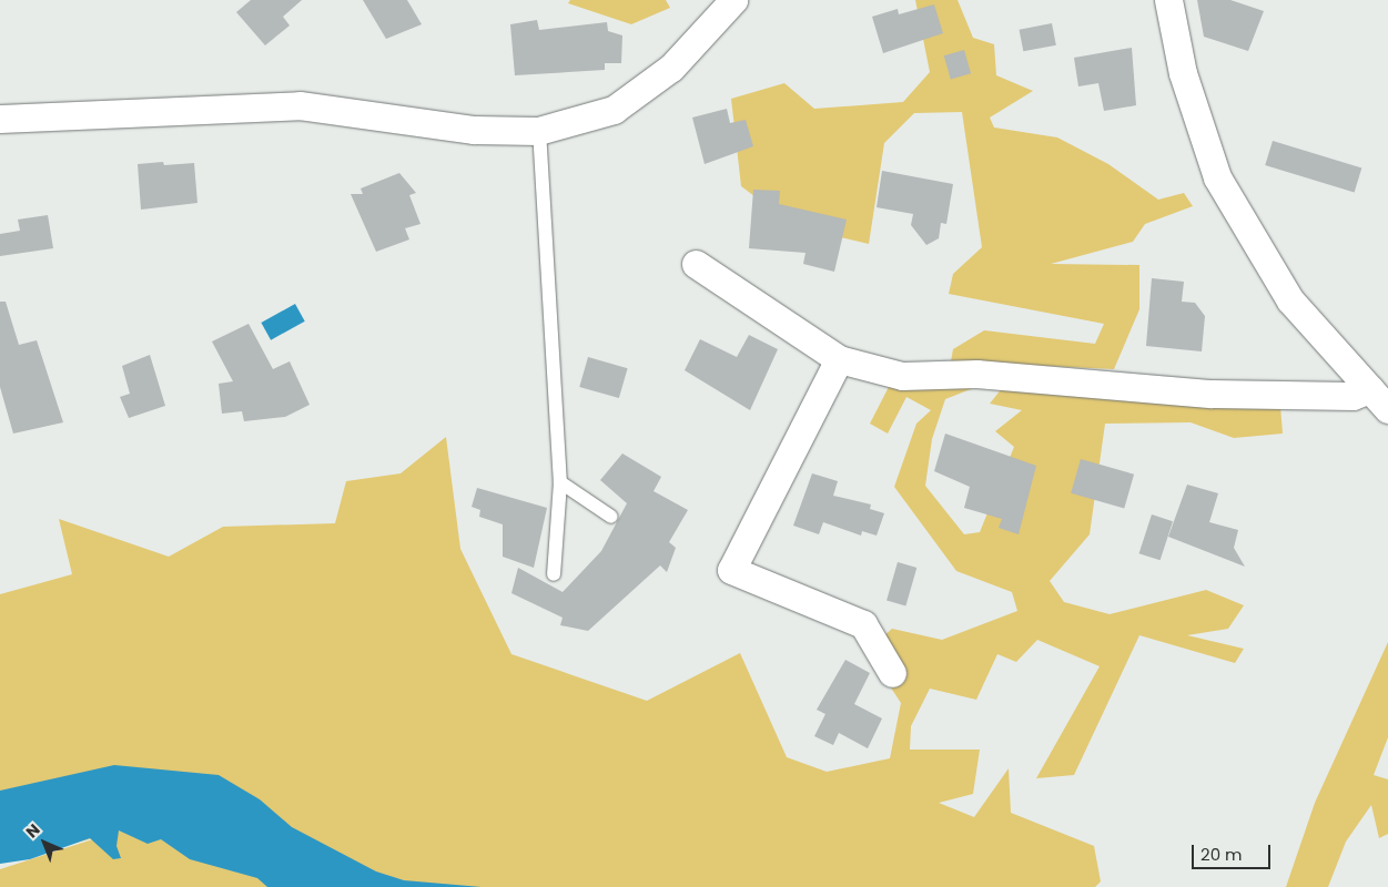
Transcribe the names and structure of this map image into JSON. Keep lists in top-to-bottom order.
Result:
{
  "scale_bar": "20 m",
  "north": "top left"
}
